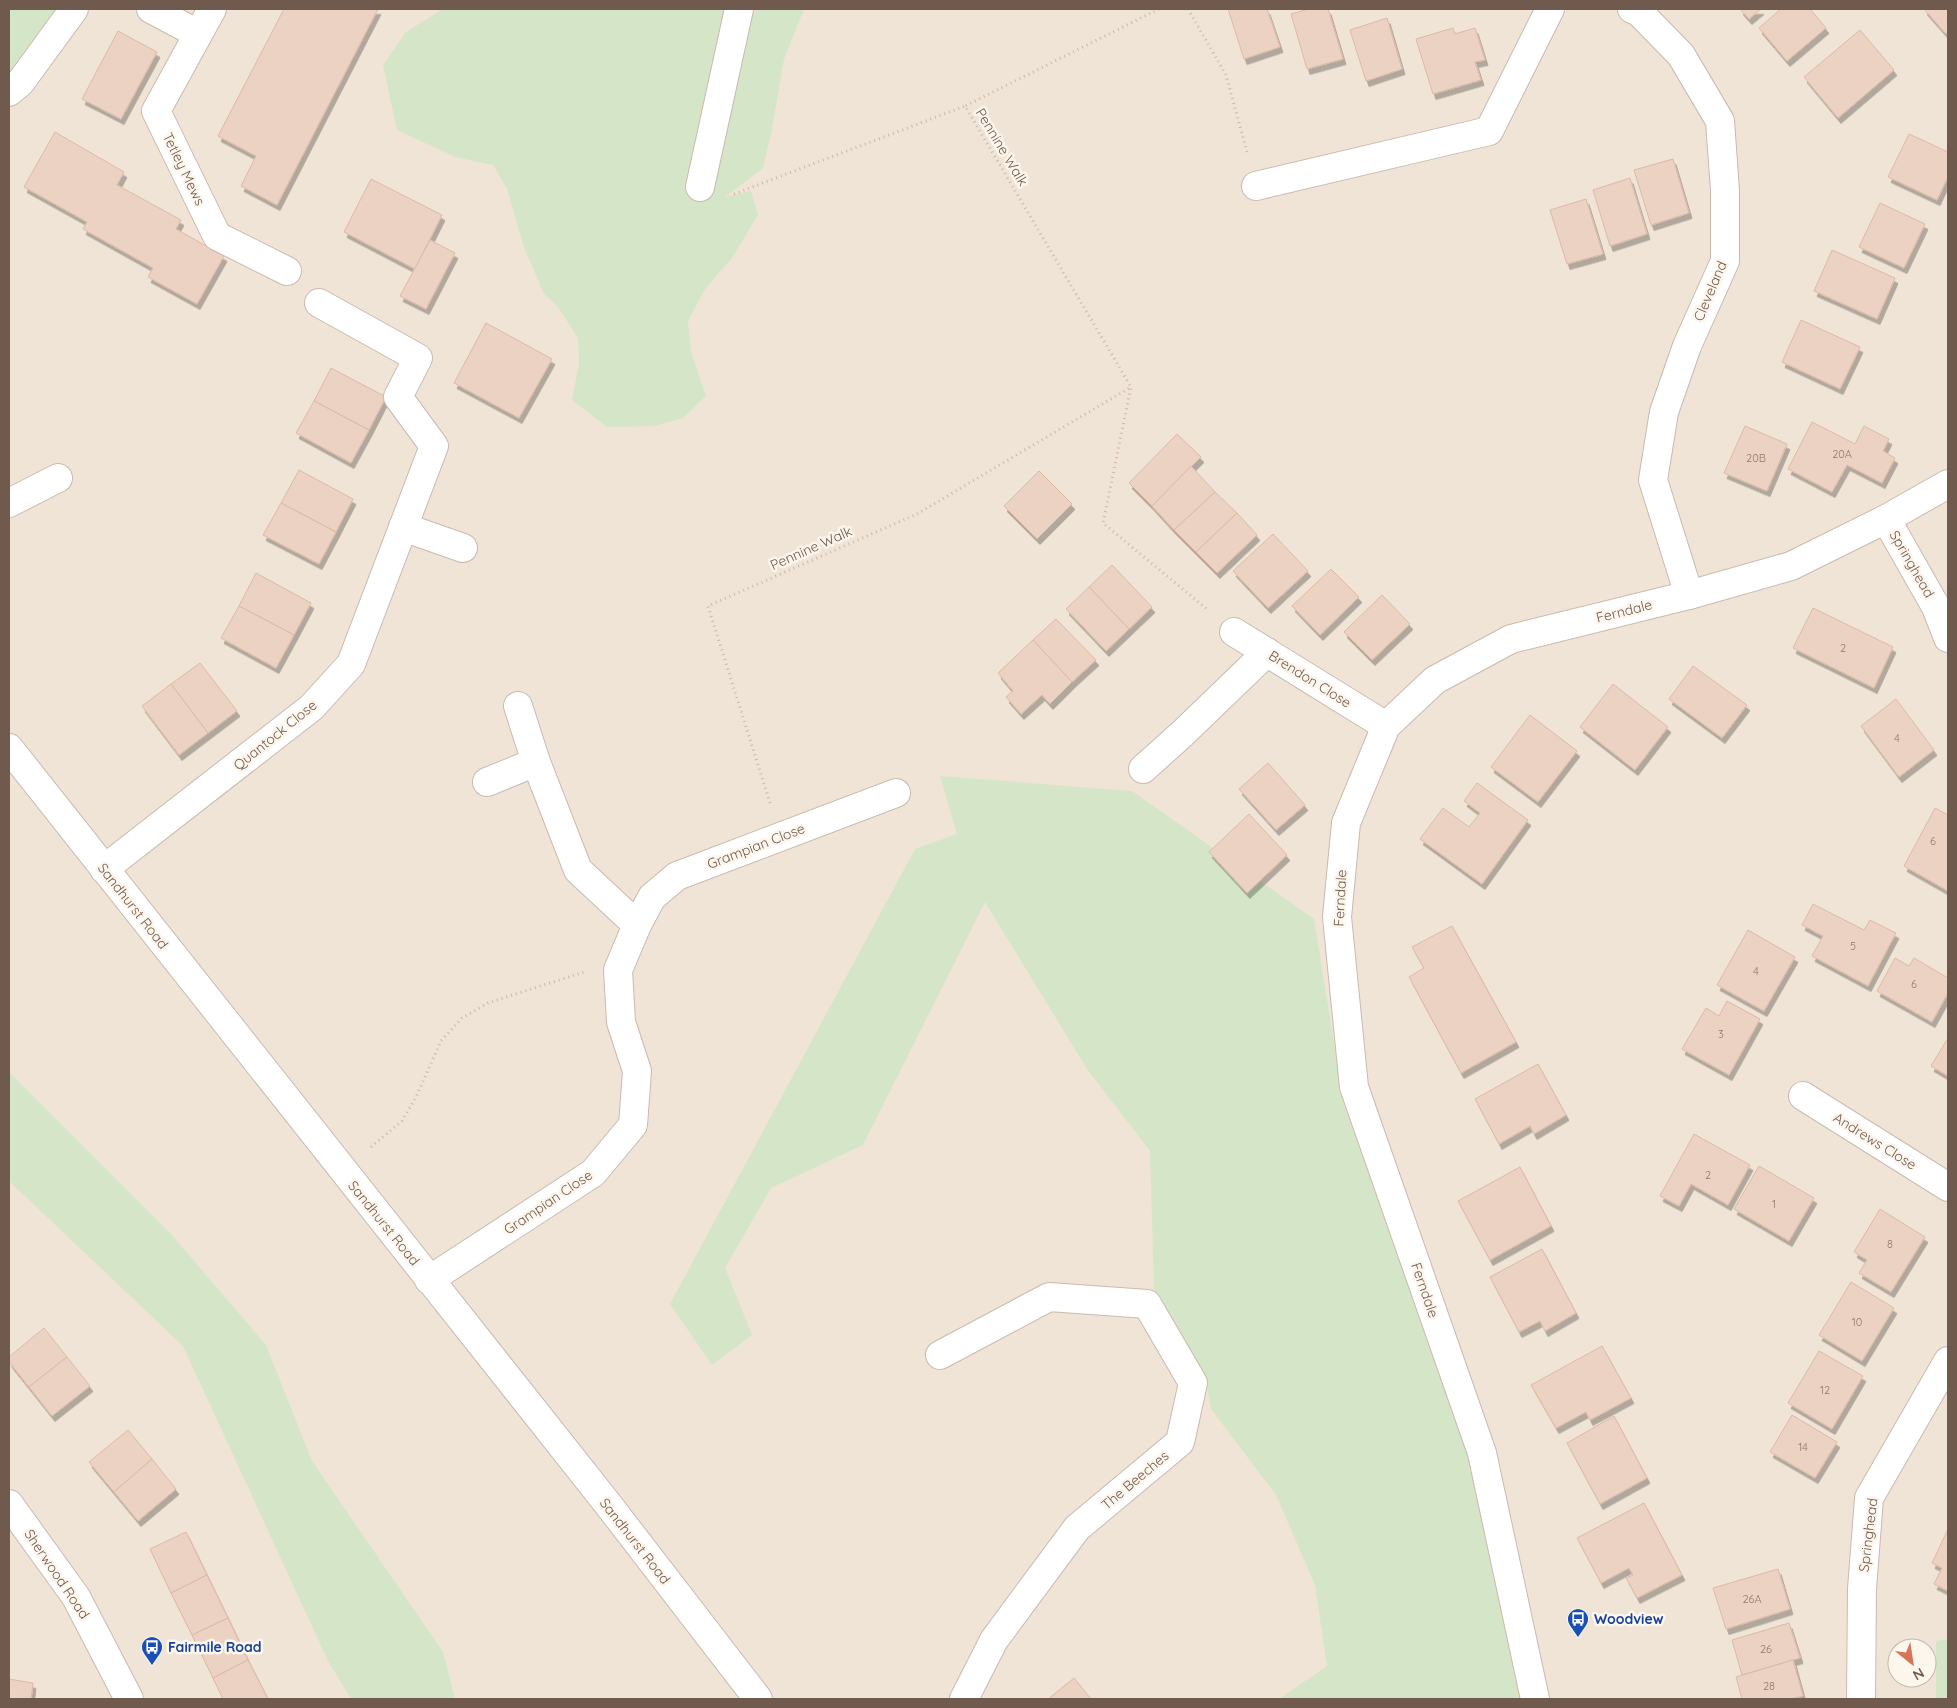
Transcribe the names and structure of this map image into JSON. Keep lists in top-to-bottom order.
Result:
{
  "streets": {
    "street": [
      "Tetley Mews",
      "Cleveland",
      "Springhead",
      "Ferndale",
      "Brendon Close",
      "Quantock Close",
      "Grampian Close",
      "Sandhurst Road",
      "Andrews Close",
      "The Beeches",
      "Sherwood Road"
    ],
    "path": ["Pennine Walk"]
  },
  "crossings": [
    ["Pennine Walk", "Grampian Close"],
    ["Cleveland", "Ferndale"],
    ["Springhead", "Ferndale"],
    ["Ferndale", "Brendon Close"],
    ["Quantock Close", "Sandhurst Road"],
    ["Grampian Close", "Sandhurst Road"]
  ],
  "places": {
    "bus stop": ["Woodview", "Fairmile Road"]
  },
  "house_numbers": [
    "20A",
    "20B",
    "2",
    "4",
    "6",
    "5",
    "4",
    "6",
    "3",
    "2",
    "1",
    "8",
    "10",
    "12",
    "14",
    "26A",
    "26",
    "28"
  ],
  "north": "bottom right"
}
